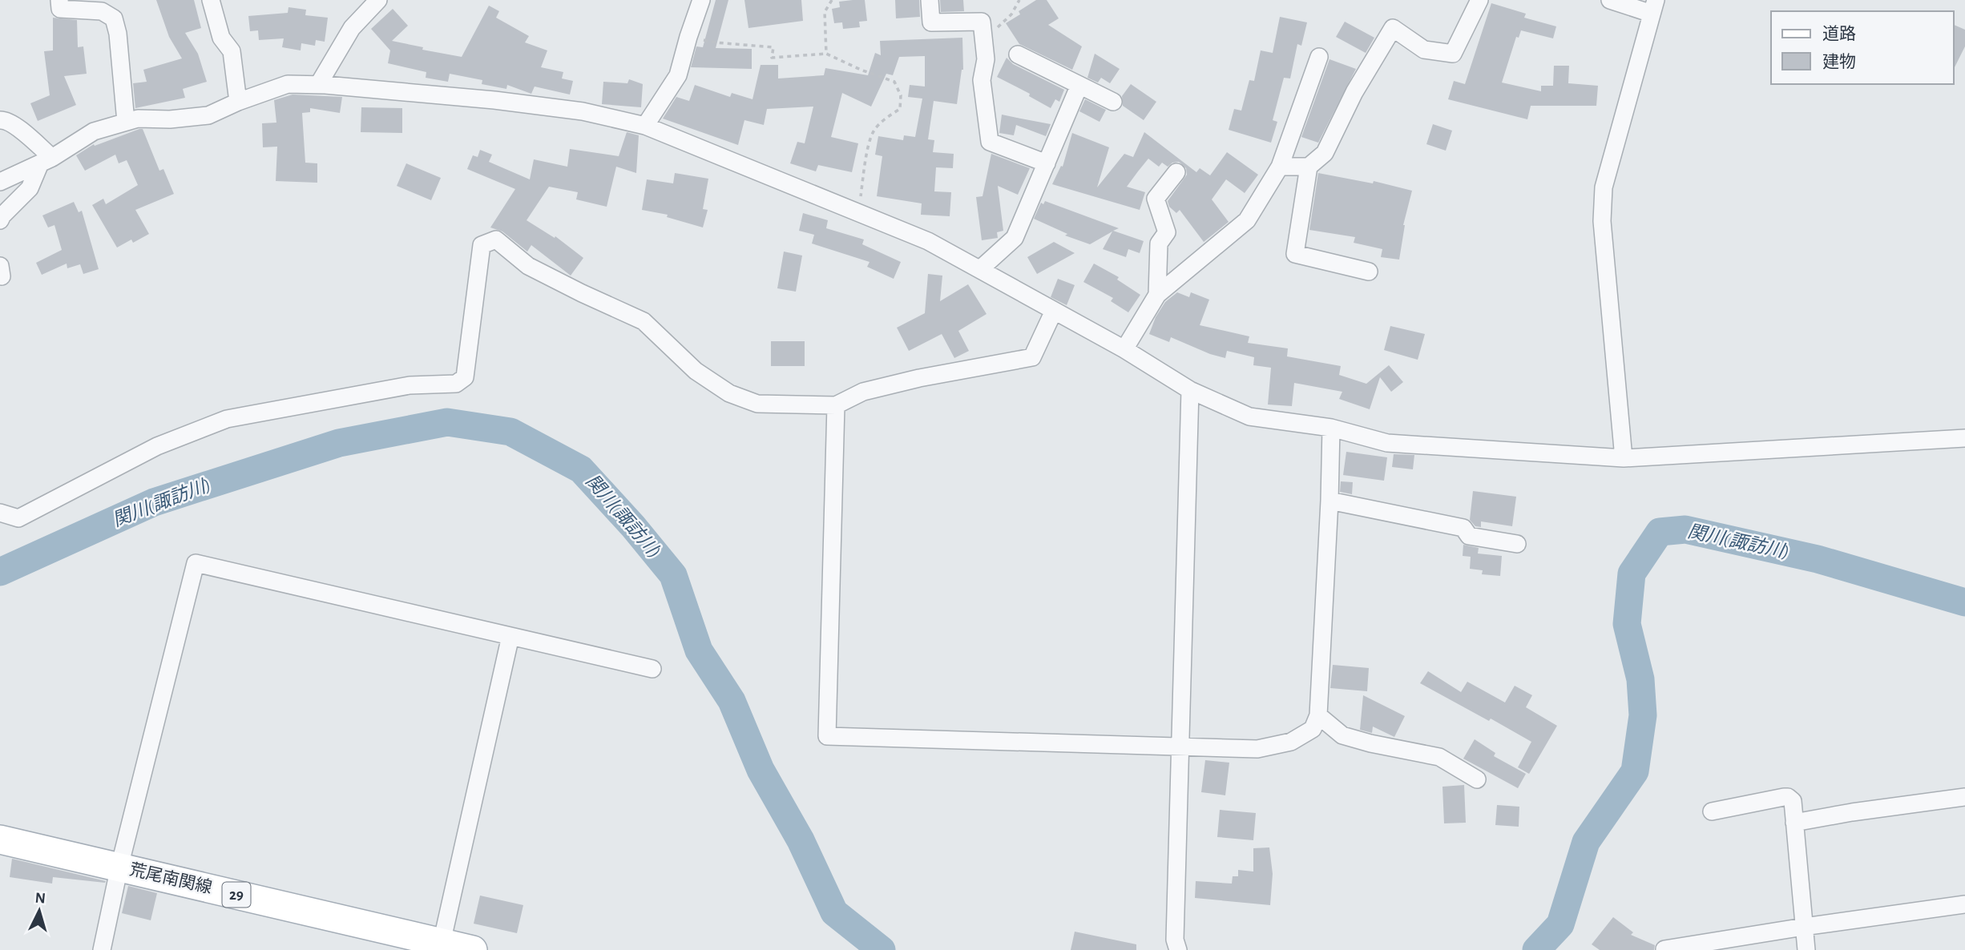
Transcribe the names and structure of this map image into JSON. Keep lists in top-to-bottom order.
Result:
{
  "streets": {
    "main road": ["荒尾南関線", "29"]
  },
  "water": ["関川(諏訪川)"],
  "legend": ["道路", "建物"],
  "north": "top"
}
